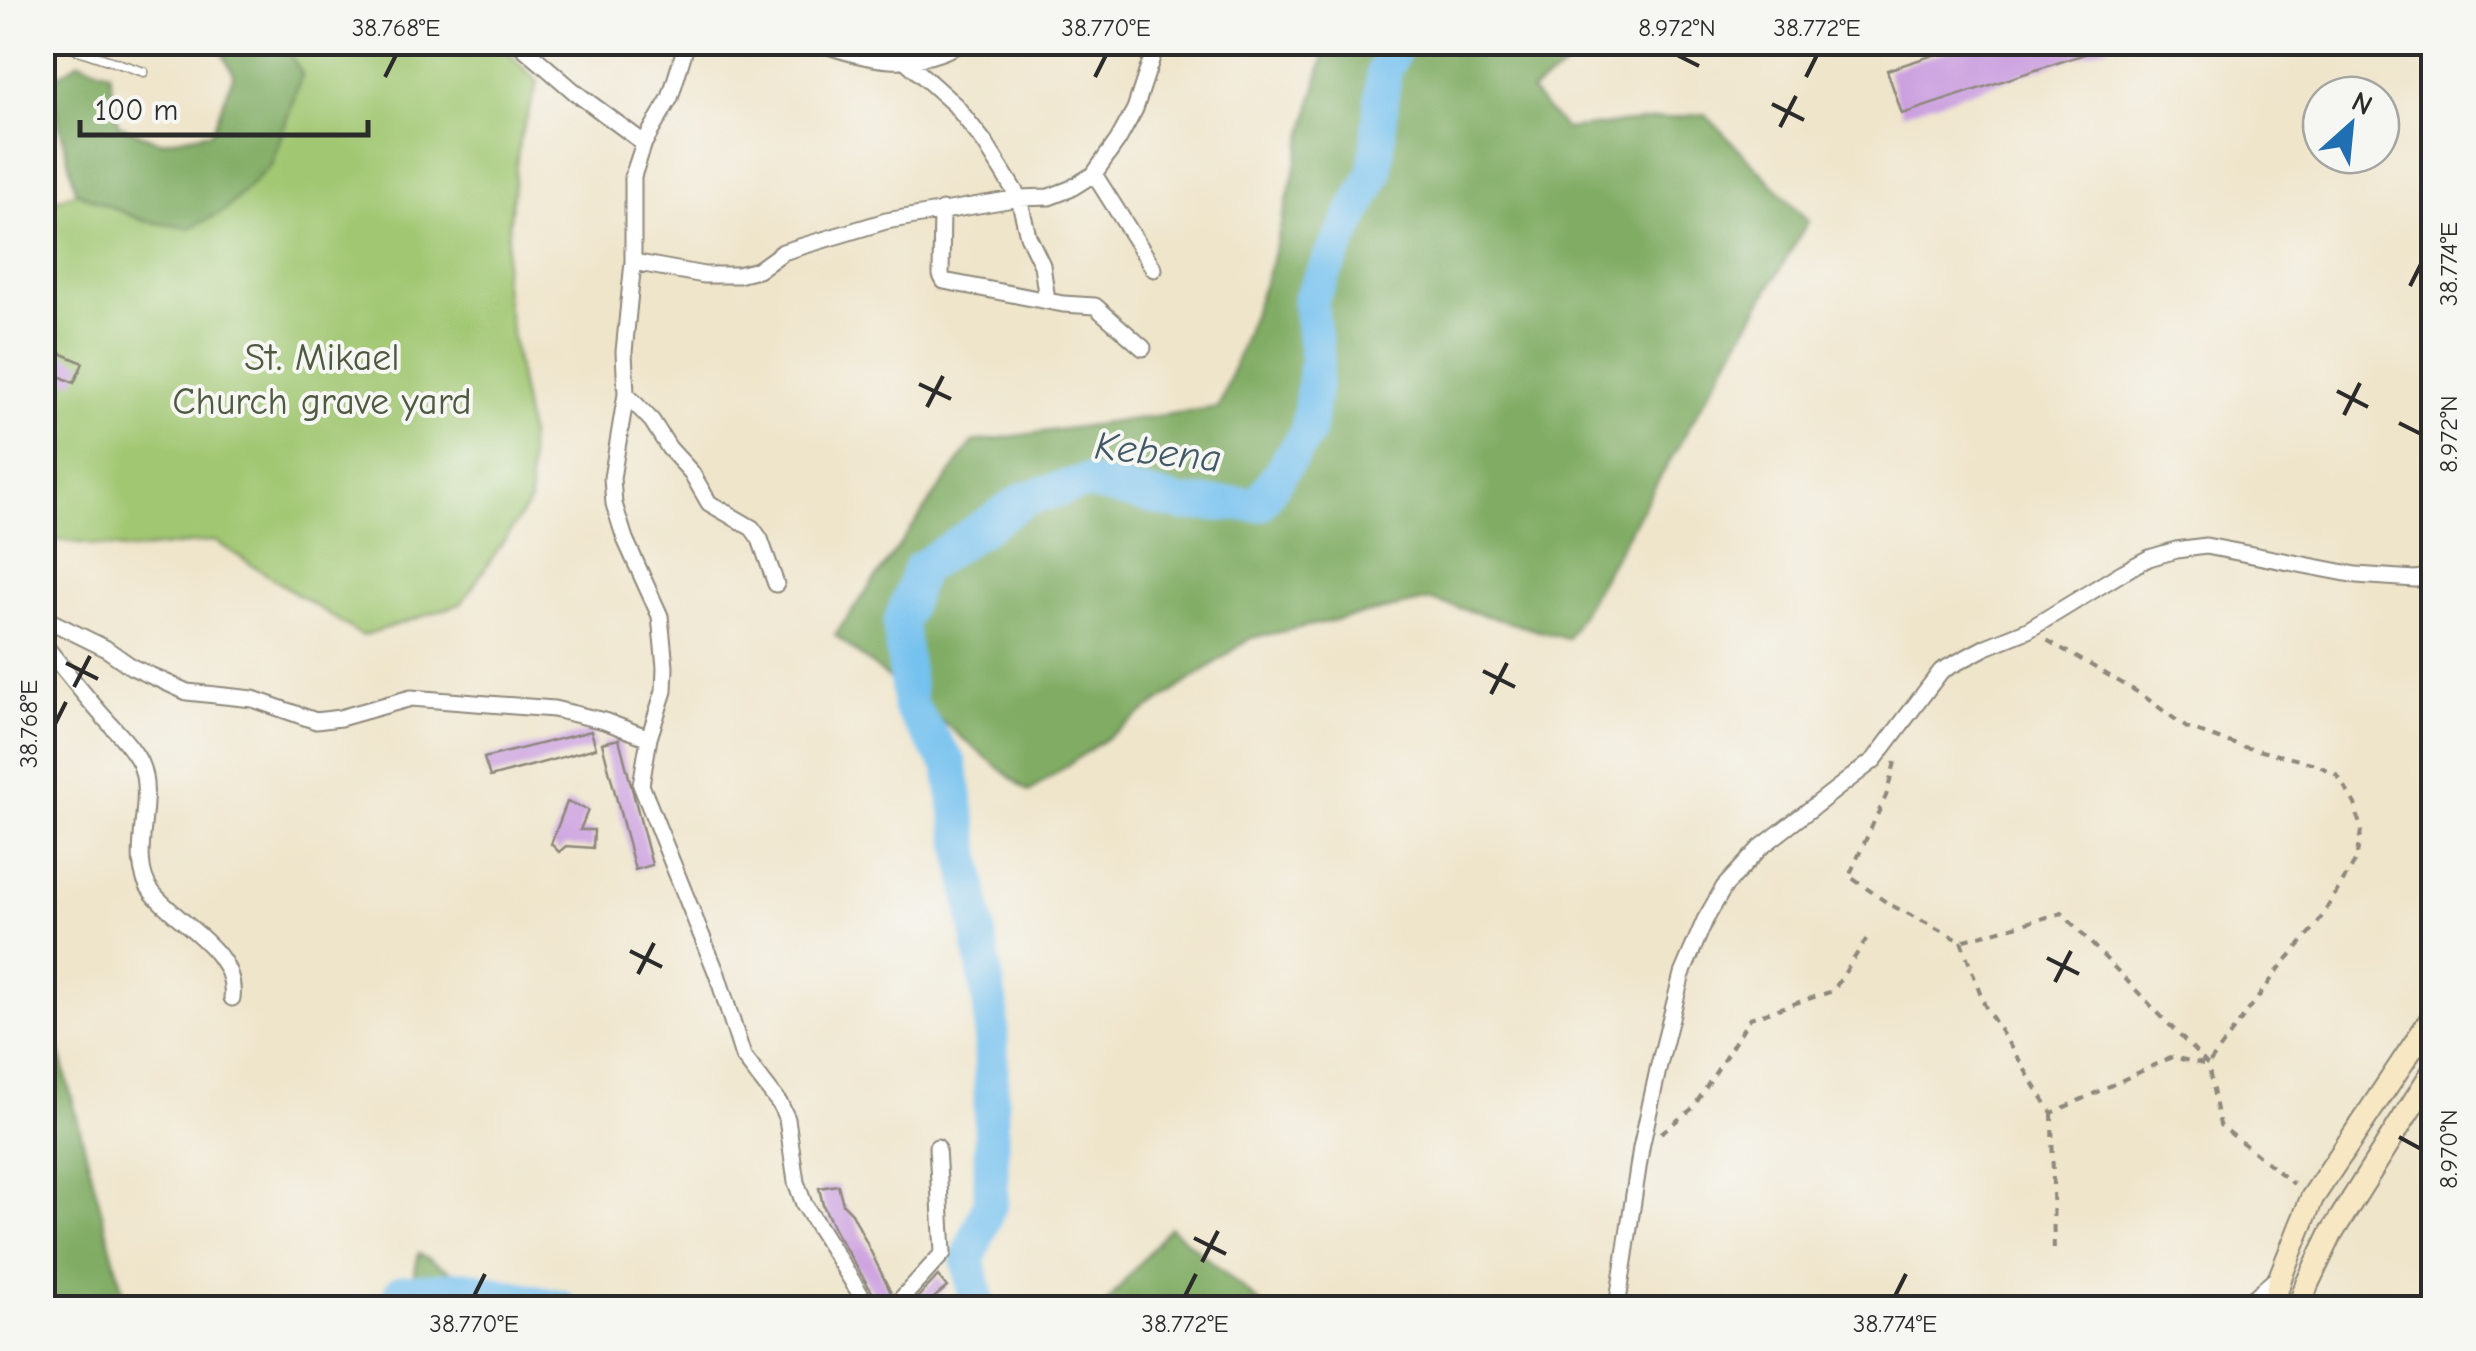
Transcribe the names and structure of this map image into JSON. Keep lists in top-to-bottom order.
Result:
{
  "water": ["Kebena"],
  "parks": ["St. Mikael Church grave yard"],
  "scale_bar": "100 m",
  "north": "top right",
  "coordinates": [
    "38.768°E",
    "38.770°E",
    "8.972°N",
    "38.772°E",
    "38.774°E",
    "8.970°N"
  ]
}
